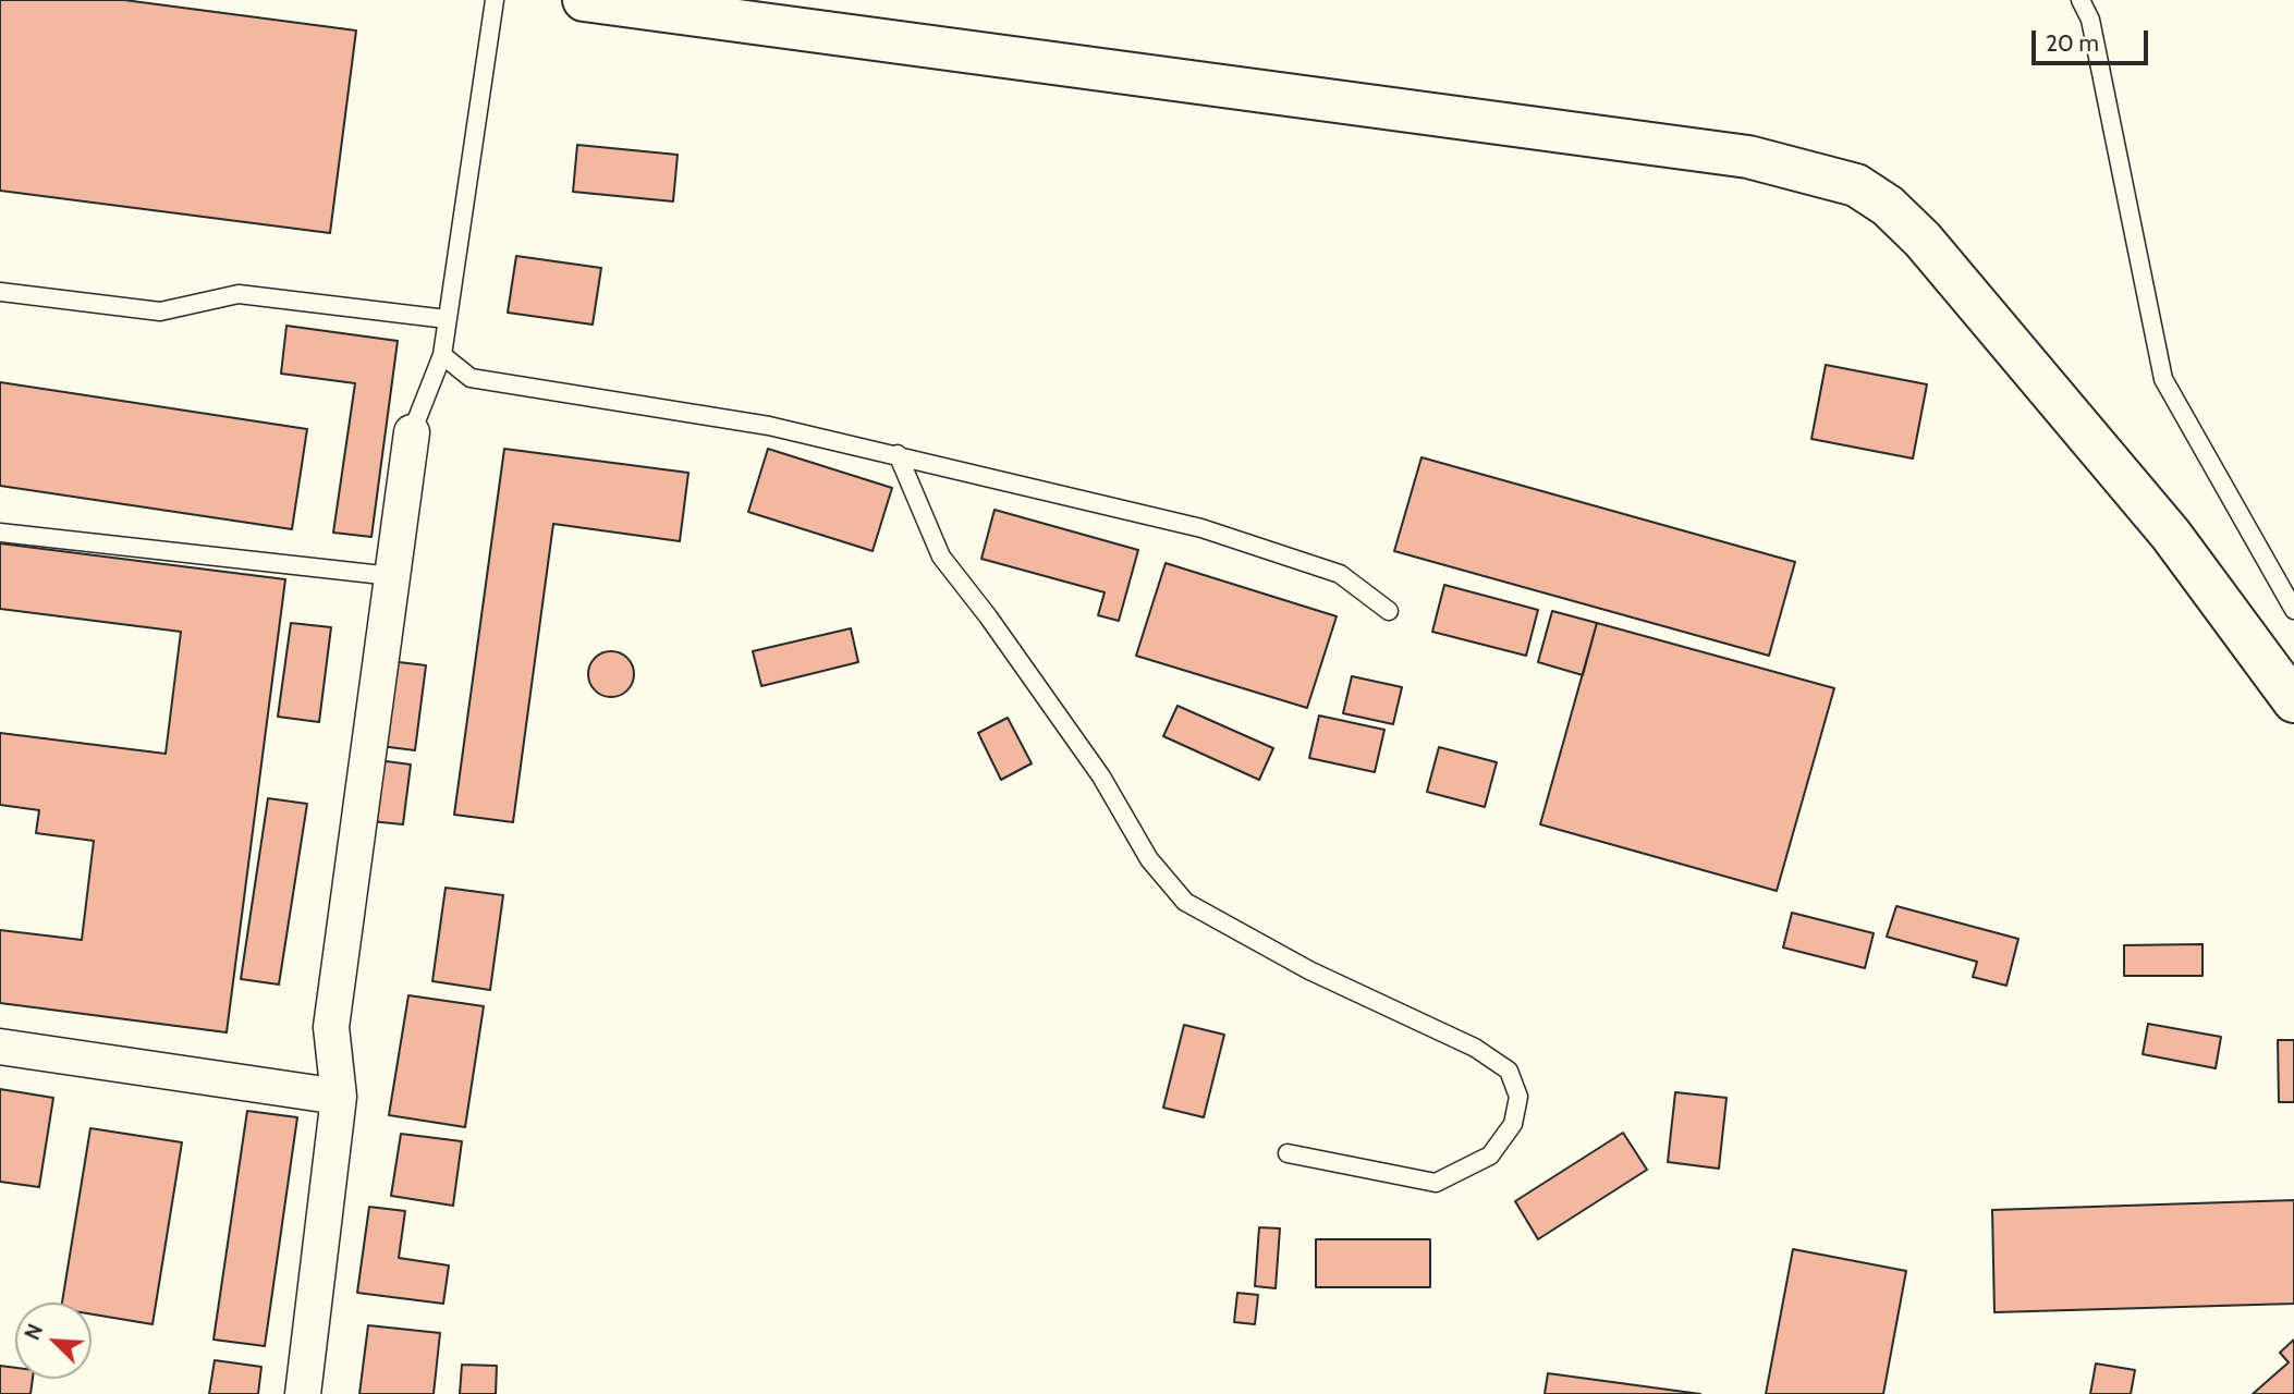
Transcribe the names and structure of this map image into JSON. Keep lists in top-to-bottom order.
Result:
{
  "scale_bar": "20 m",
  "north": "top left"
}
